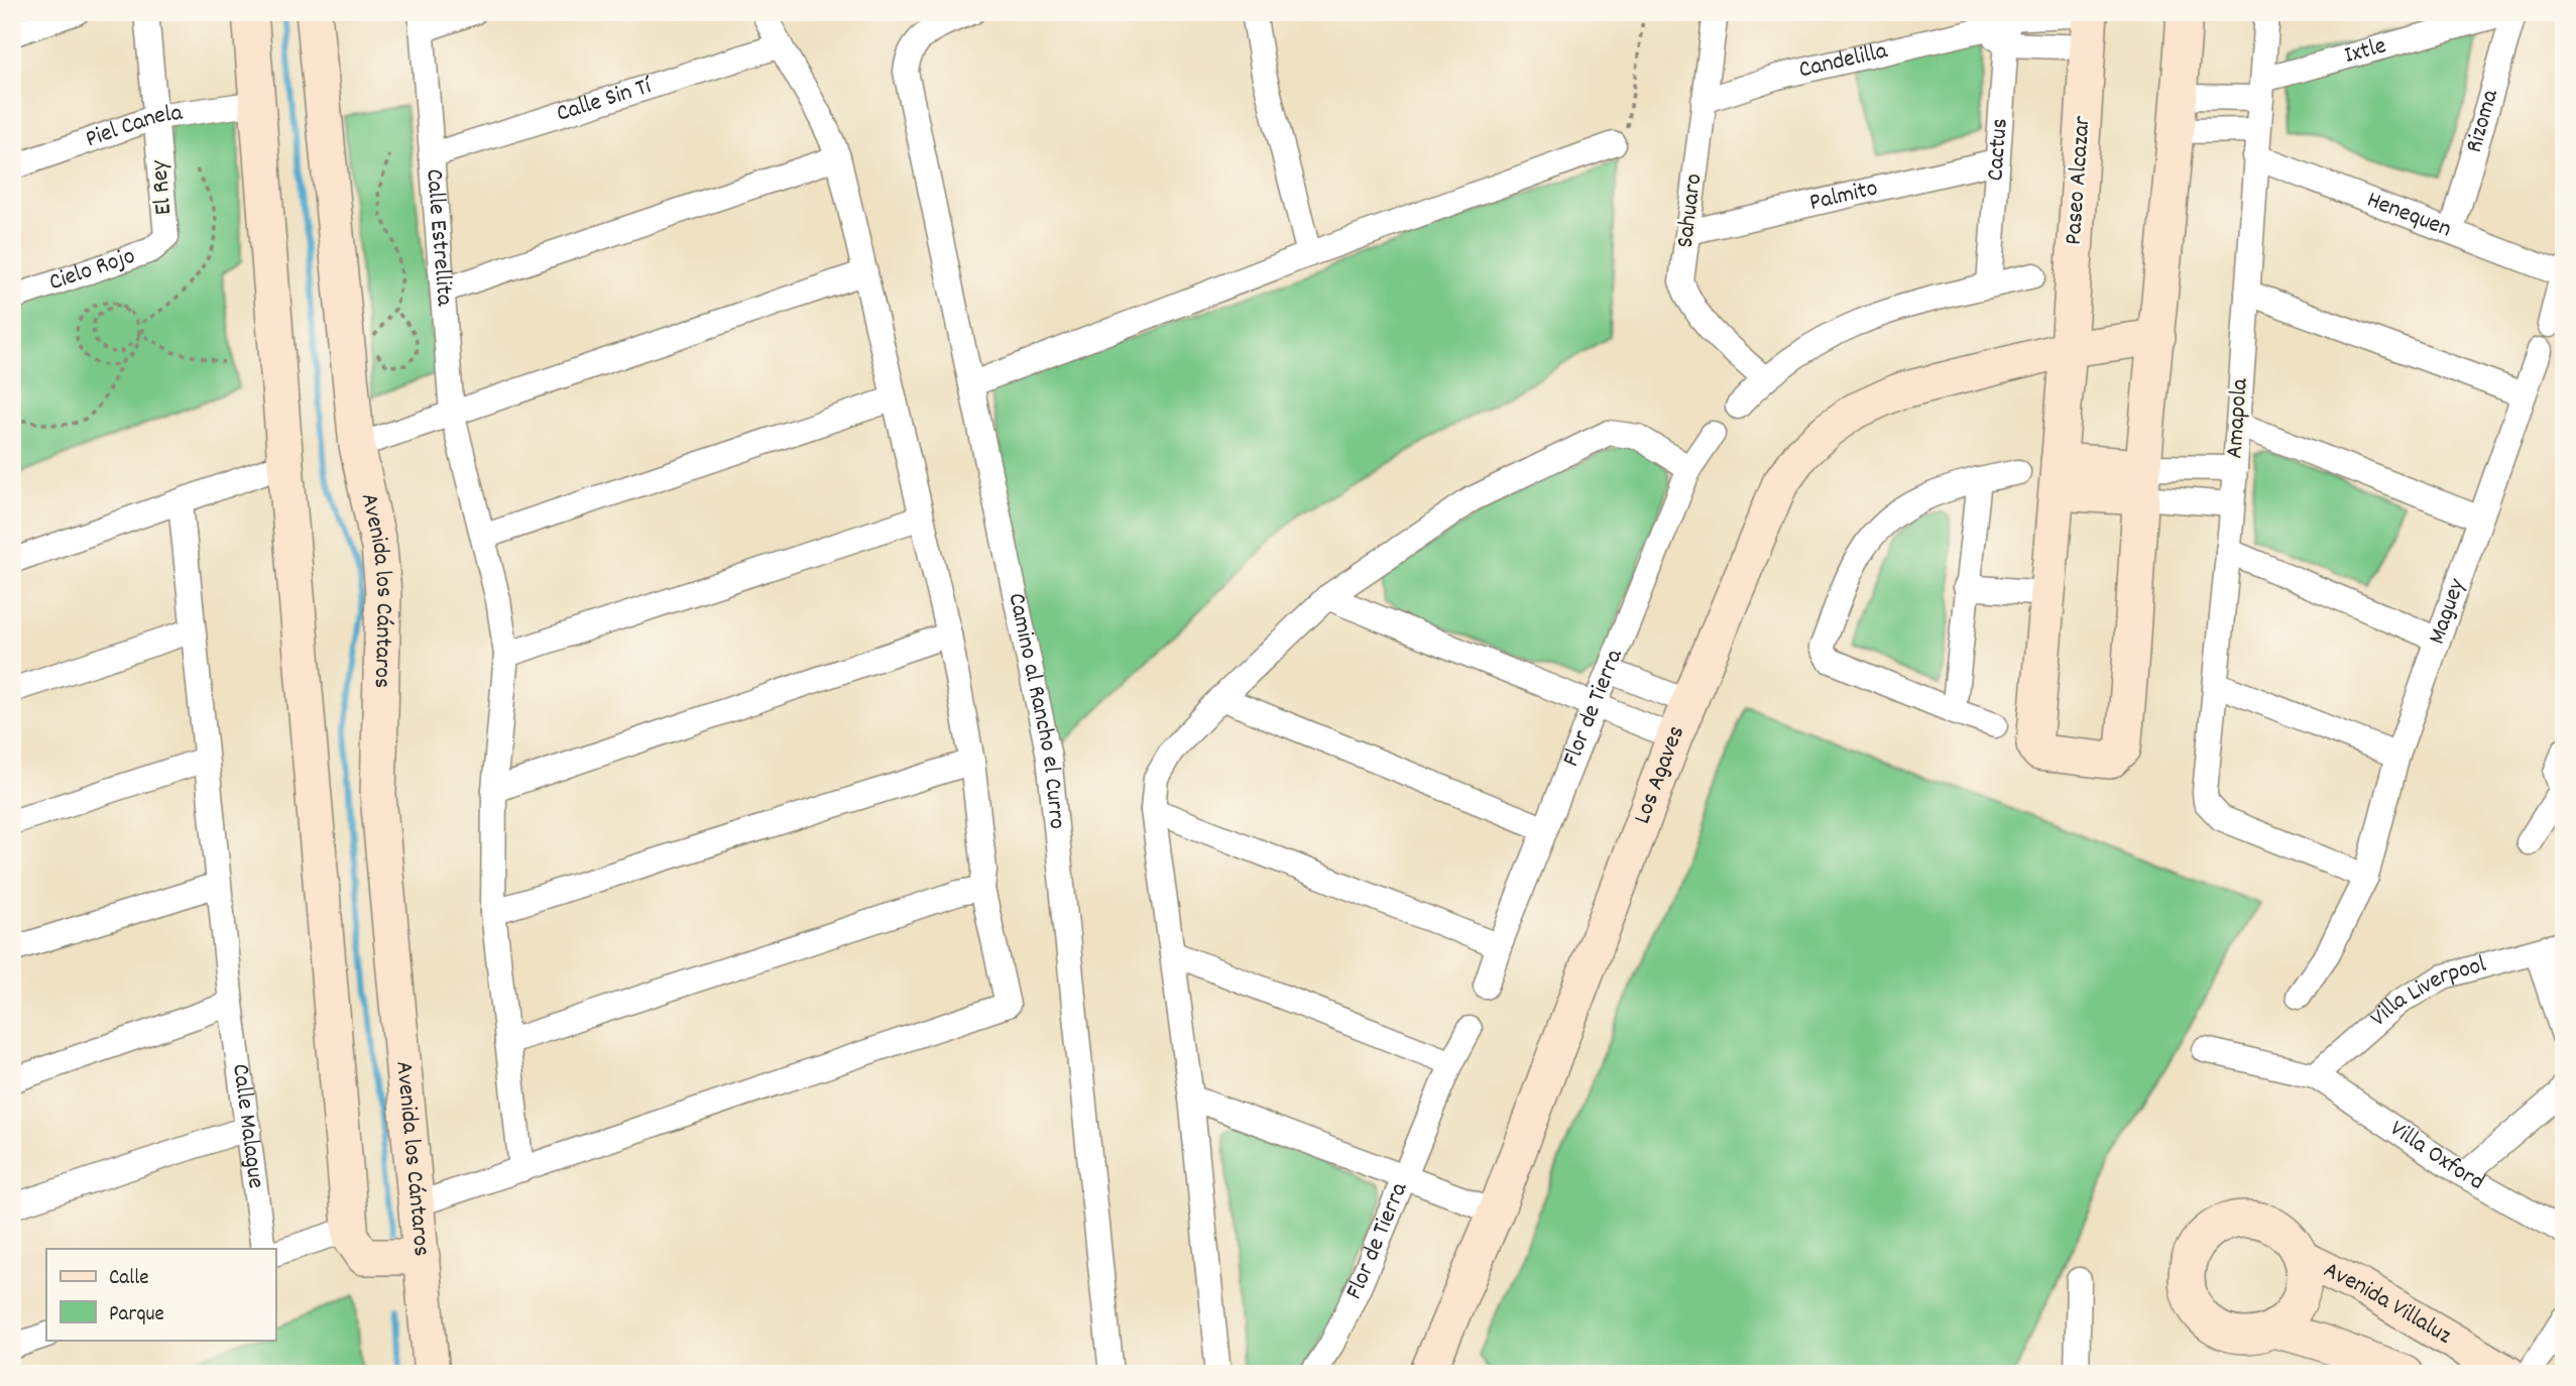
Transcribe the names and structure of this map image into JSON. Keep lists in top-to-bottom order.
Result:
{
  "streets": {
    "street": [
      "Ixtle",
      "Candelilla",
      "Calle Sin Tí",
      "Rizoma",
      "Piel Canela",
      "Cactus",
      "Paseo Alcazar",
      "El Rey",
      "Palmito",
      "Sahuaro",
      "Henequen",
      "Calle Estrellita",
      "Cielo Rojo",
      "Amapola",
      "Avenida los Cántaros",
      "Maguey",
      "Flor de Tierra",
      "Camino al Rancho el Curro",
      "Los Agaves",
      "Villa Liverpool",
      "Calle Malague",
      "Villa Oxford",
      "Avenida Villaluz"
    ]
  },
  "crossings": [
    ["Ixtle", "Rizoma"],
    ["Ixtle", "Amapola"],
    ["Candelilla", "Cactus"],
    ["Candelilla", "Sahuaro"],
    ["Calle Sin Tí", "Calle Estrellita"],
    ["Rizoma", "Henequen"],
    ["Piel Canela", "El Rey"],
    ["Piel Canela", "Avenida los Cántaros"],
    ["Cactus", "Palmito"],
    ["Paseo Alcazar", "Los Agaves"],
    ["El Rey", "Cielo Rojo"],
    ["Palmito", "Sahuaro"],
    ["Henequen", "Amapola"],
    ["Amapola", "Maguey"],
    ["Villa Liverpool", "Villa Oxford"]
  ],
  "legend": ["Calle", "Parque"]
}
